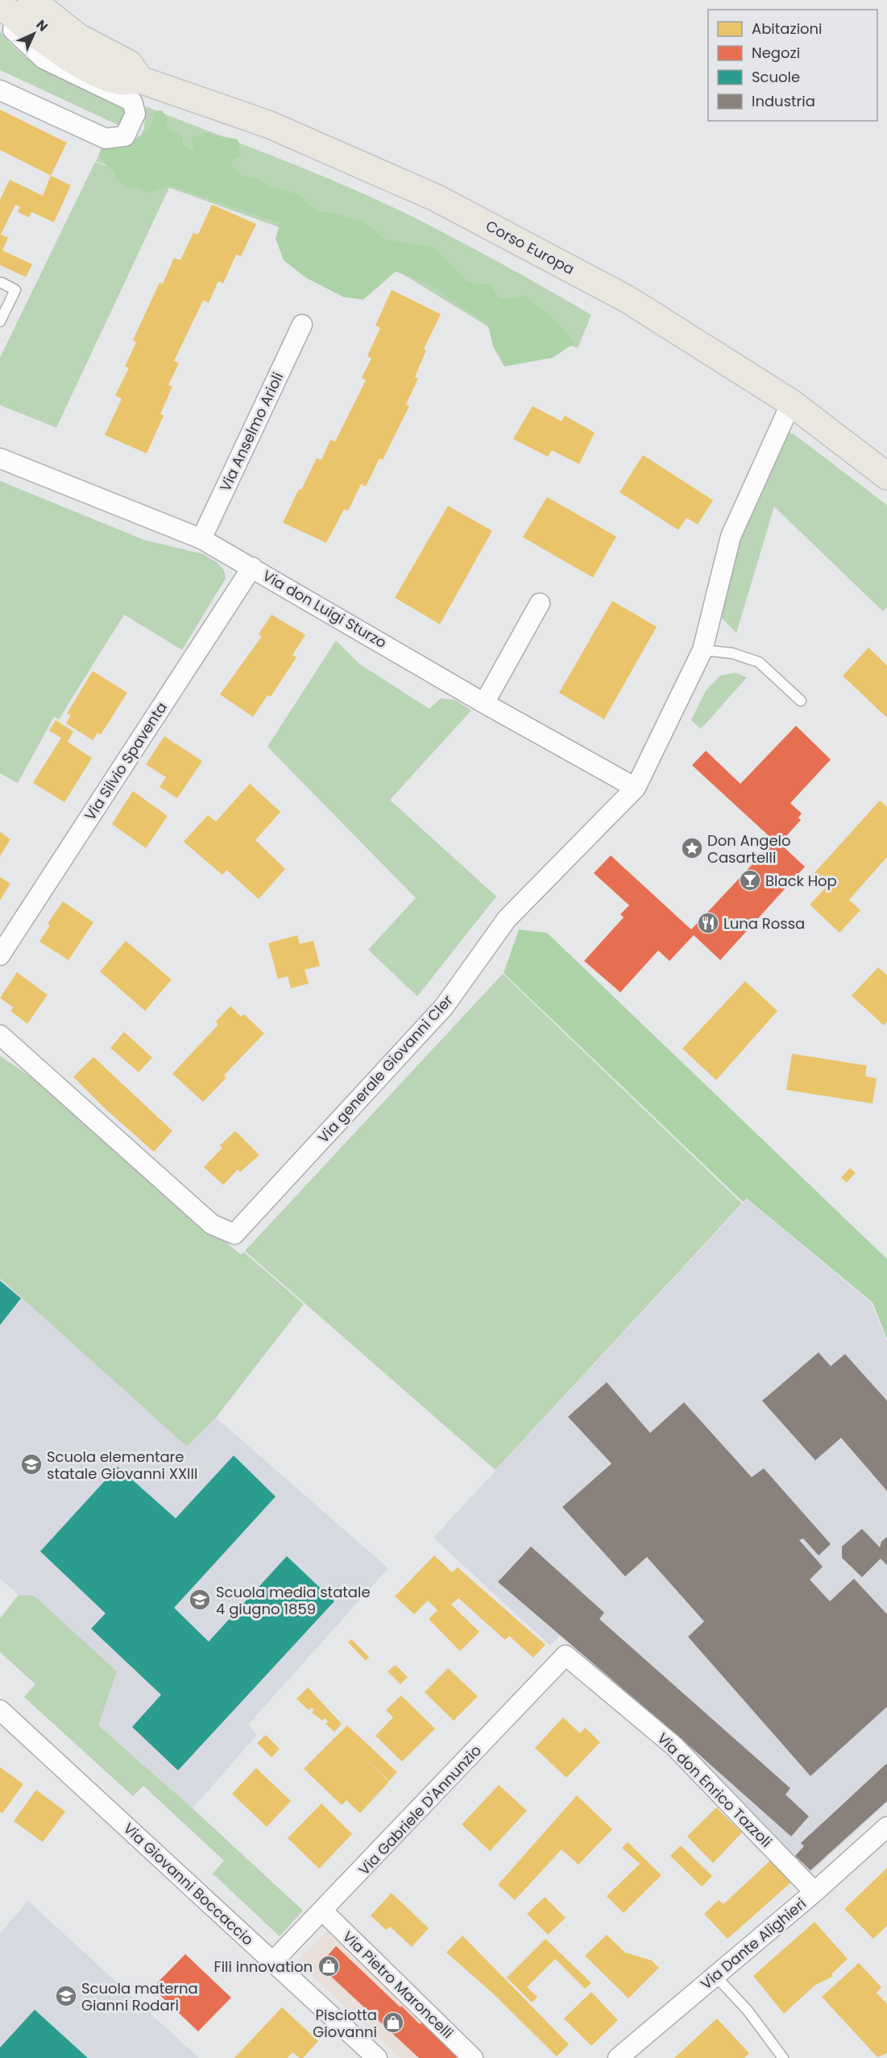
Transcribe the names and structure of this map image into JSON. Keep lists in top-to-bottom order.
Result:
{
  "streets": {
    "main road": ["Corso Europa"],
    "street": [
      "Via Anselmo Arioli",
      "Via don Luigi Sturzo",
      "Via Silvio Spaventa",
      "Via generale Giovanni Cler",
      "Via don Enrico Tazzoli",
      "Via Gabriele D'Annunzio",
      "Via Giovanni Boccaccio",
      "Via Dante Alighieri",
      "Via Pietro Maroncelli"
    ]
  },
  "crossings": [
    ["Corso Europa", "Via generale Giovanni Cler"],
    ["Via Anselmo Arioli", "Via don Luigi Sturzo"],
    ["Via don Luigi Sturzo", "Via Silvio Spaventa"],
    ["Via don Luigi Sturzo", "Via generale Giovanni Cler"],
    ["Via don Enrico Tazzoli", "Via Gabriele D'Annunzio"],
    ["Via don Enrico Tazzoli", "Via Dante Alighieri"],
    ["Via Gabriele D'Annunzio", "Via Giovanni Boccaccio"],
    ["Via Gabriele D'Annunzio", "Via Pietro Maroncelli"]
  ],
  "places": {
    "place": ["Don Angelo Casartelli"],
    "bar": ["Black Hop"],
    "restaurant": ["Luna Rossa"],
    "school or university": ["Scuola elementare statale Giovanni XXIII", "Scuola media statale 4 giugno 1859", "Scuola materna Gianni Rodari"],
    "shop": ["Fili innovation", "Pisciotta Giovanni"]
  },
  "legend": [
    "Abitazioni",
    "Negozi",
    "Scuole",
    "Industria"
  ],
  "north": "top right"
}
